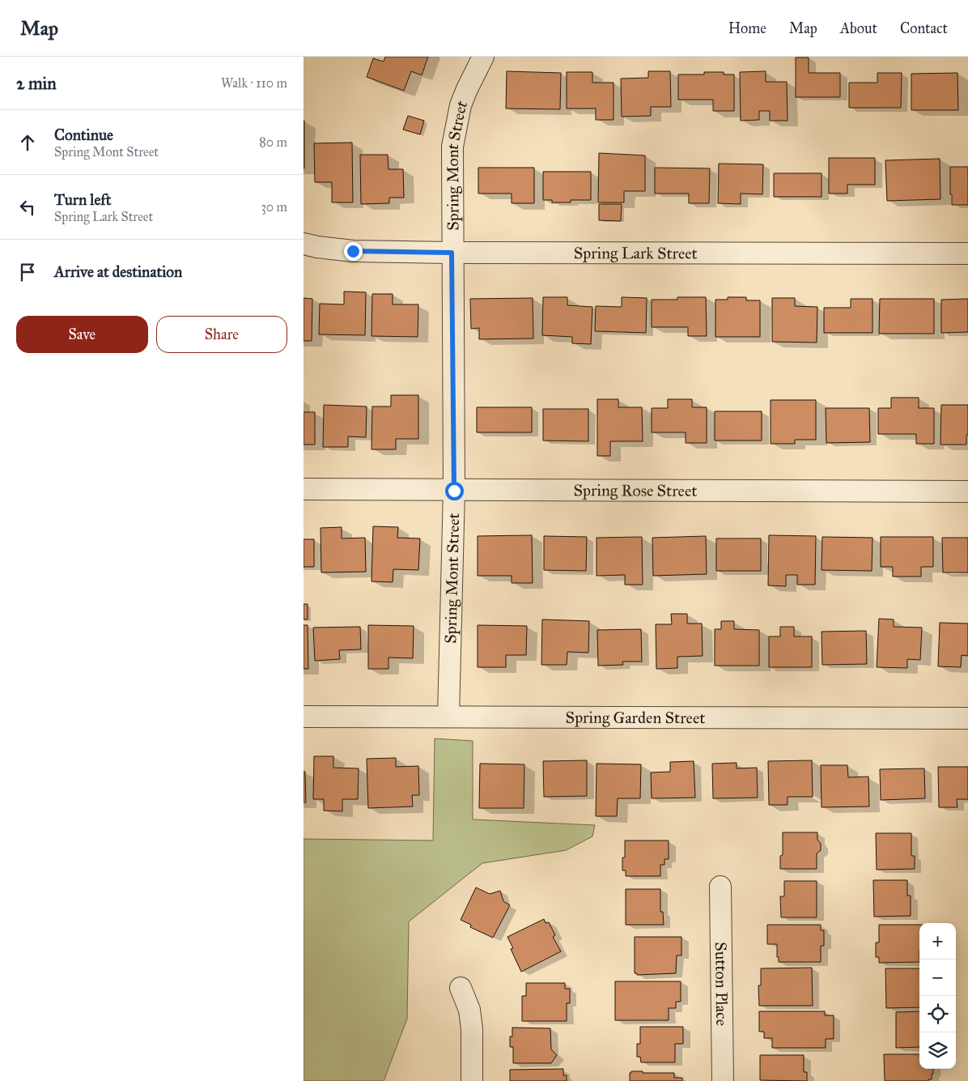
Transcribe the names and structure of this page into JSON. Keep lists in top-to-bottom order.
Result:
{
  "streets": {
    "street": [
      "Spring Mont Street",
      "Spring Lark Street",
      "Spring Rose Street",
      "Spring Garden Street",
      "Sutton Place"
    ]
  },
  "crossings": [
    ["Spring Mont Street", "Spring Lark Street"],
    ["Spring Mont Street", "Spring Rose Street"],
    ["Spring Mont Street", "Spring Garden Street"]
  ],
  "page": {
    "header": "Map",
    "nav": [
      "Home",
      "Map",
      "About",
      "Contact"
    ],
    "heading": ["2 min", "Walk · 110 m"],
    "list": [
      ["Continue", "Spring Mont Street", "80 m"],
      ["Turn left", "Spring Lark Street", "30 m"],
      "Arrive at destination"
    ],
    "buttons": ["Save", "Share"],
    "map_buttons": ["+", "−"]
  }
}
